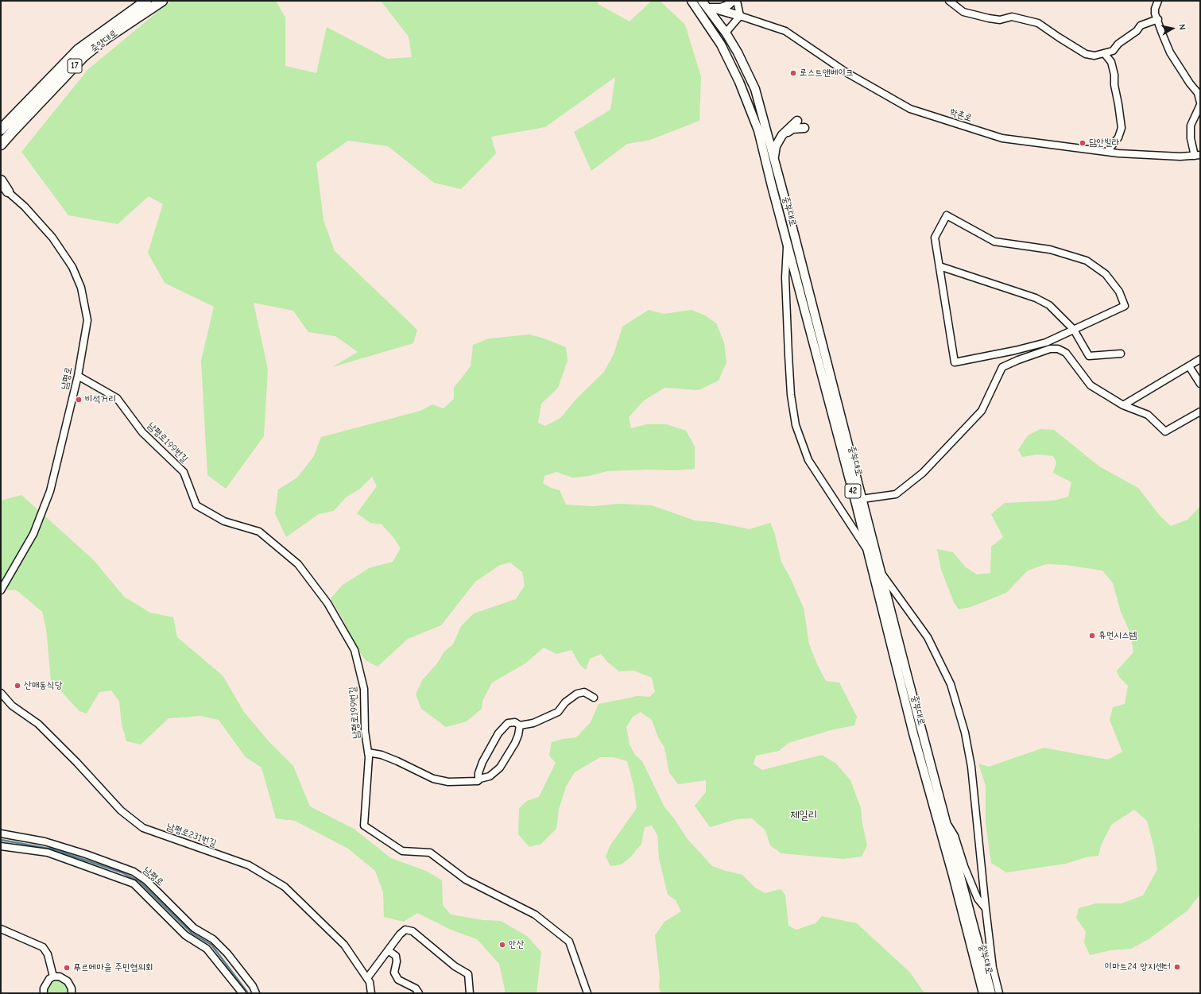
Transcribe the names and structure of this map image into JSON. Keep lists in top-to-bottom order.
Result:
{
  "streets": {
    "highway": ["죽양대로", "17"],
    "main road": ["중부대로", "42"],
    "street": [
      "학촌로",
      "남평로",
      "남평로199번길",
      "남평로231번길"
    ]
  },
  "crossings": [
    ["남평로", "남평로199번길"]
  ],
  "districts": ["제일리"],
  "places": [
    "로스트앤베이크",
    "담안빌라",
    "비석거리",
    "휴먼시스템",
    "산매동식당",
    "안산",
    "이마트24 양지센터",
    "푸르메마을 주민협의회"
  ],
  "north": "right"
}
